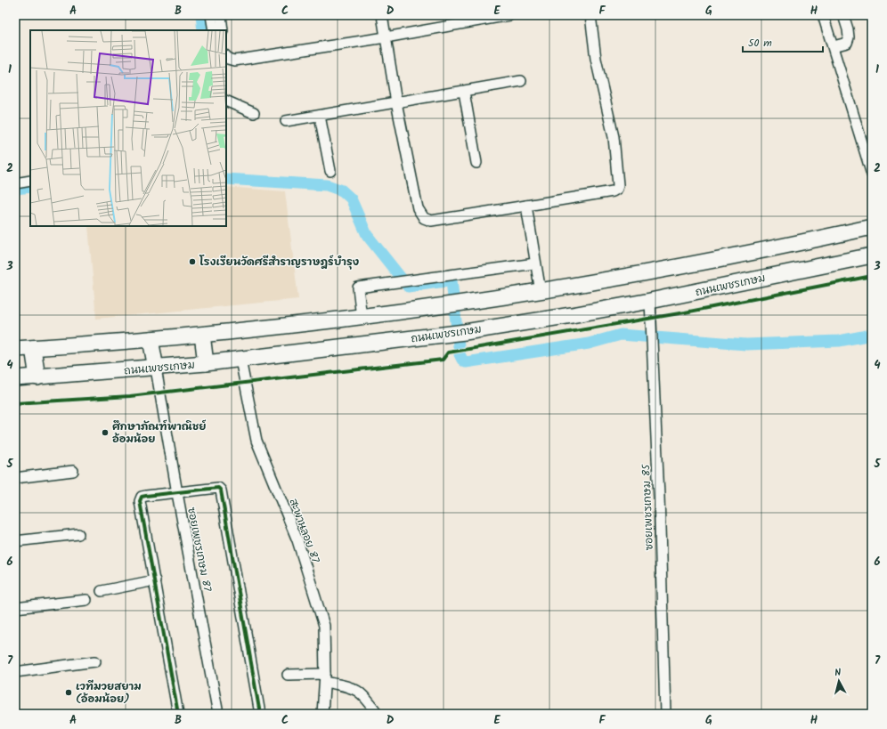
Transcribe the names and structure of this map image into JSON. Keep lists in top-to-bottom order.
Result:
{
  "streets": {
    "main road": ["ถนนเพชรเกษม"],
    "street": ["ซอยเพชรเกษม 85", "สะพานลอย 87", "ซอยเพชรเกษม 87"]
  },
  "crossings": [
    ["ถนนเพชรเกษม", "ซอยเพชรเกษม 85"],
    ["ถนนเพชรเกษม", "สะพานลอย 87"],
    ["ถนนเพชรเกษม", "ซอยเพชรเกษม 87"]
  ],
  "places": ["โรงเรียนวัดศรีสําราญราษฎร์บํารุง", "ศึกษาภัณฑ์พาณิชย์ อ้อมน้อย", "เวทีมวยสยาม (อ้อมน้อย)"],
  "scale_bar": "50 m",
  "north": "top",
  "grid": {
    "columns": [
      "A",
      "B",
      "C",
      "D",
      "E",
      "F",
      "G",
      "H"
    ],
    "rows": [
      "1",
      "2",
      "3",
      "4",
      "5",
      "6",
      "7"
    ]
  }
}
